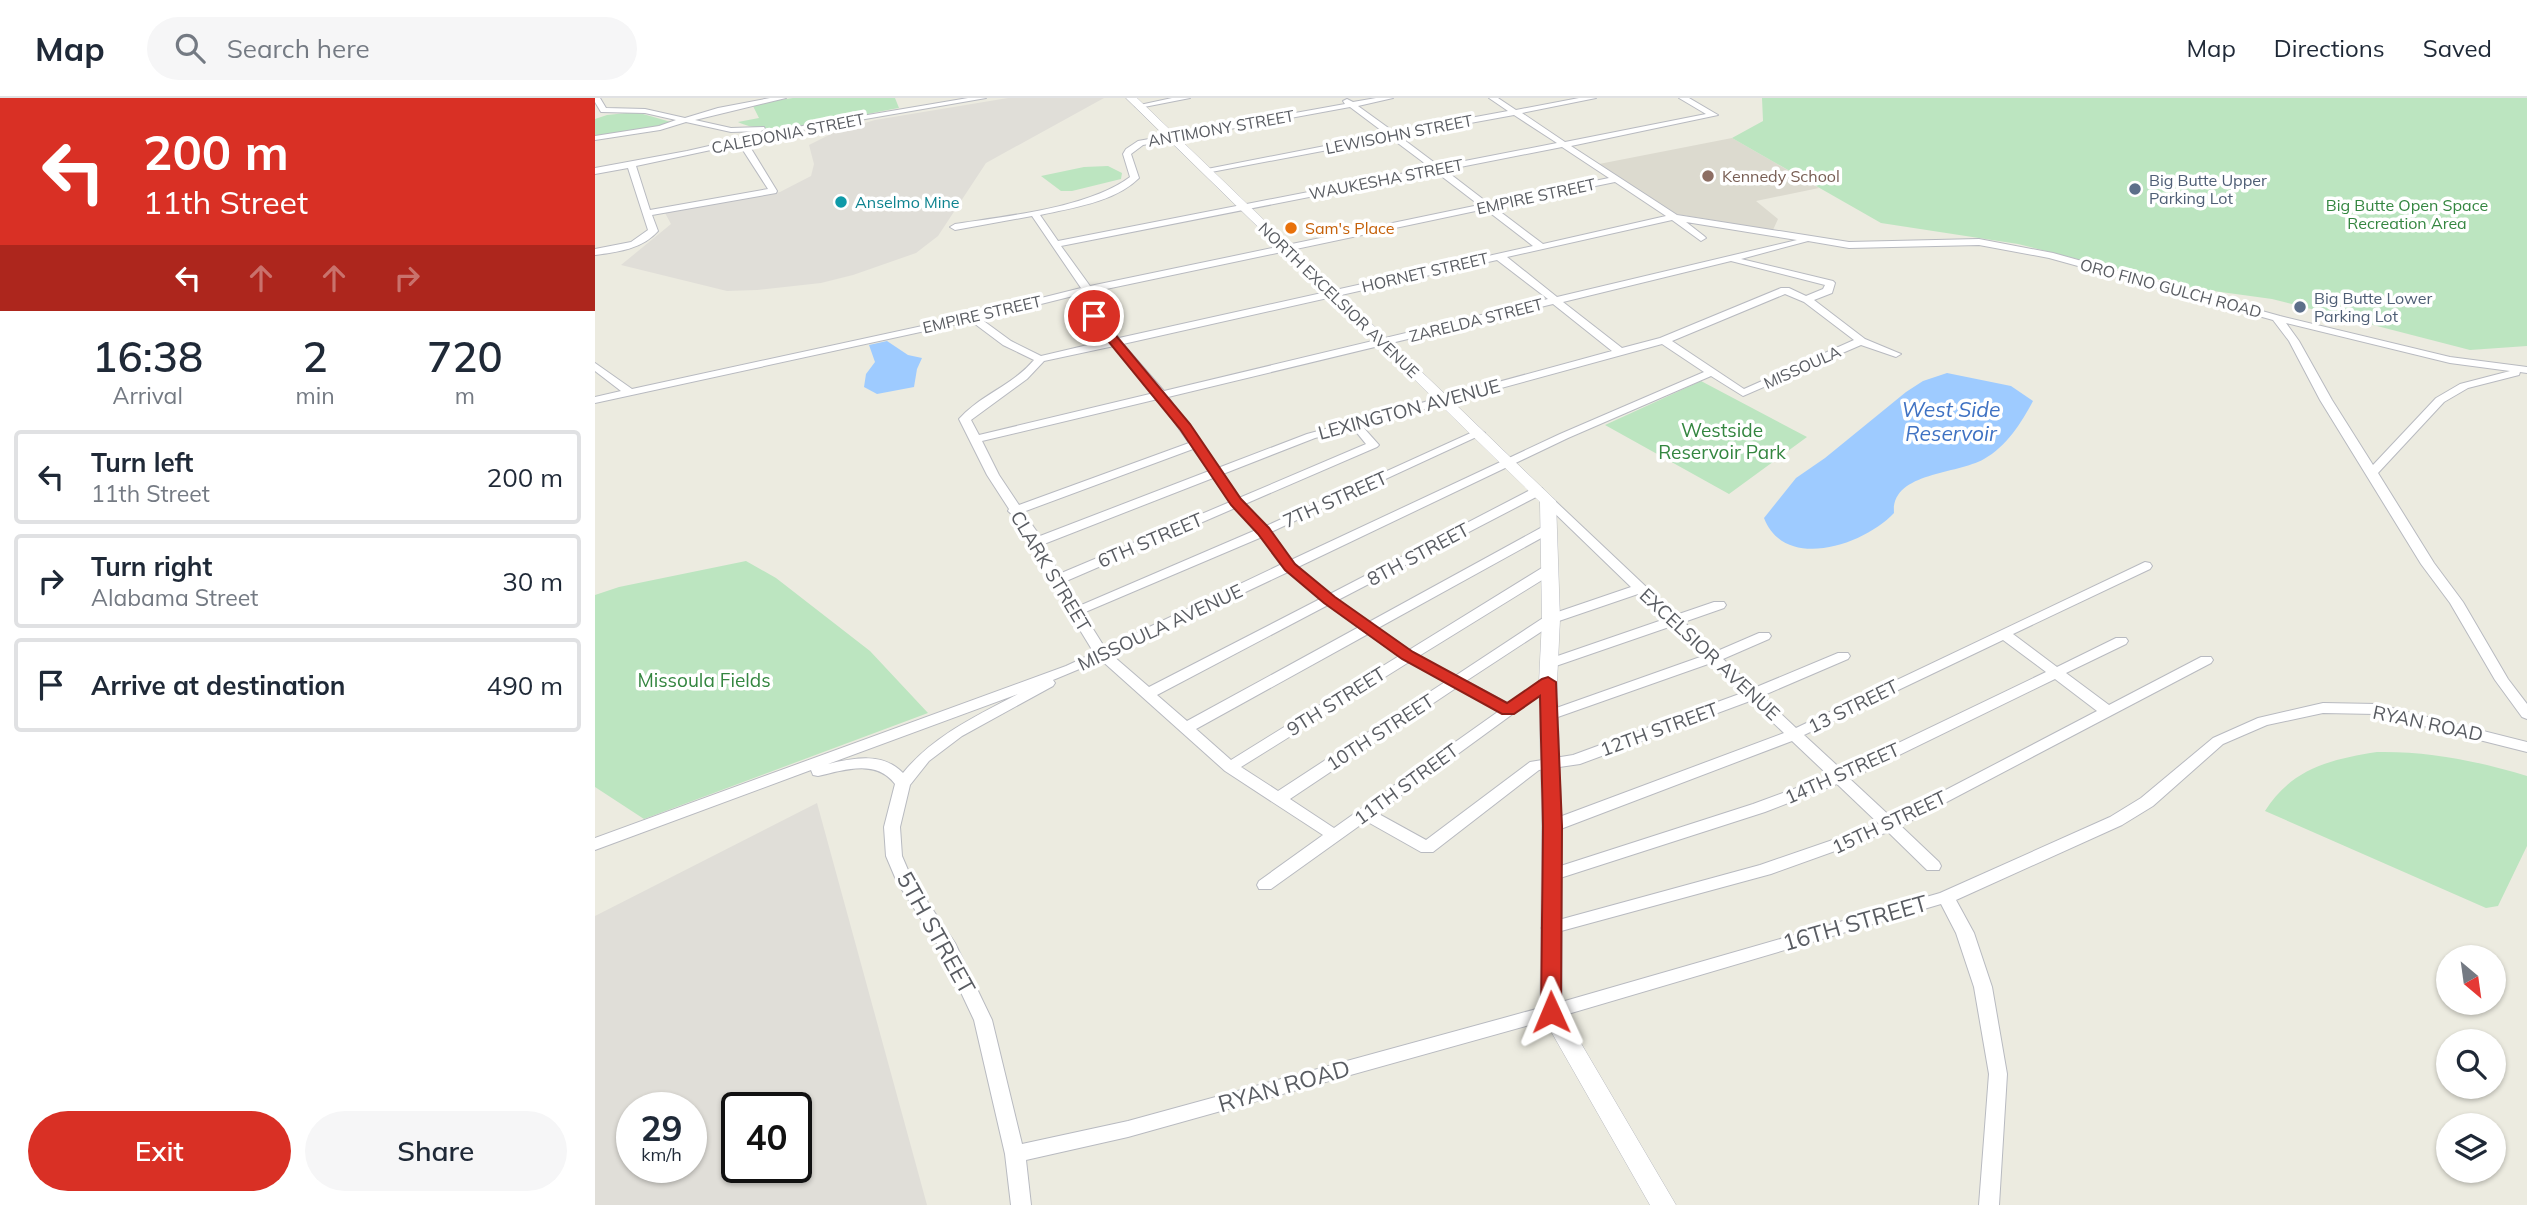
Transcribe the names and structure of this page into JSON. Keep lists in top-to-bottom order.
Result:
{
  "streets": {
    "street": [
      "ANTIMONY STREET",
      "CALEDONIA STREET",
      "LEWISOHN STREET",
      "WAUKESHA STREET",
      "EMPIRE STREET",
      "HORNET STREET",
      "ORO FINO GULCH ROAD",
      "NORTH EXCELSIOR AVENUE",
      "ZARELDA STREET",
      "MISSOULA",
      "LEXINGTON AVENUE",
      "7TH STREET",
      "6TH STREET",
      "8TH STREET",
      "CLARK STREET",
      "MISSOULA AVENUE",
      "EXCELSIOR AVENUE",
      "9TH STREET",
      "13 STREET",
      "RYAN ROAD",
      "12TH STREET",
      "10TH STREET",
      "14TH STREET",
      "11TH STREET",
      "15TH STREET",
      "16TH STREET",
      "5TH STREET"
    ]
  },
  "crossings": [
    ["ANTIMONY STREET", "NORTH EXCELSIOR AVENUE"],
    ["LEWISOHN STREET", "NORTH EXCELSIOR AVENUE"],
    ["WAUKESHA STREET", "NORTH EXCELSIOR AVENUE"],
    ["EMPIRE STREET", "NORTH EXCELSIOR AVENUE"],
    ["HORNET STREET", "ORO FINO GULCH ROAD"],
    ["HORNET STREET", "NORTH EXCELSIOR AVENUE"],
    ["HORNET STREET", "ZARELDA STREET"],
    ["HORNET STREET", "CLARK STREET"],
    ["ORO FINO GULCH ROAD", "ZARELDA STREET"],
    ["NORTH EXCELSIOR AVENUE", "ZARELDA STREET"],
    ["NORTH EXCELSIOR AVENUE", "LEXINGTON AVENUE"],
    ["NORTH EXCELSIOR AVENUE", "7TH STREET"],
    ["NORTH EXCELSIOR AVENUE", "8TH STREET"],
    ["NORTH EXCELSIOR AVENUE", "MISSOULA AVENUE"],
    ["NORTH EXCELSIOR AVENUE", "EXCELSIOR AVENUE"],
    ["ZARELDA STREET", "CLARK STREET"],
    ["MISSOULA", "MISSOULA AVENUE"],
    ["LEXINGTON AVENUE", "6TH STREET"],
    ["LEXINGTON AVENUE", "CLARK STREET"],
    ["7TH STREET", "CLARK STREET"],
    ["6TH STREET", "CLARK STREET"],
    ["8TH STREET", "CLARK STREET"],
    ["8TH STREET", "EXCELSIOR AVENUE"],
    ["CLARK STREET", "MISSOULA AVENUE"],
    ["CLARK STREET", "9TH STREET"],
    ["CLARK STREET", "10TH STREET"],
    ["CLARK STREET", "11TH STREET"],
    ["MISSOULA AVENUE", "5TH STREET"],
    ["EXCELSIOR AVENUE", "13 STREET"],
    ["EXCELSIOR AVENUE", "12TH STREET"],
    ["EXCELSIOR AVENUE", "10TH STREET"],
    ["EXCELSIOR AVENUE", "14TH STREET"],
    ["EXCELSIOR AVENUE", "15TH STREET"],
    ["RYAN ROAD", "16TH STREET"],
    ["RYAN ROAD", "5TH STREET"]
  ],
  "water": ["West Side Reservoir"],
  "parks": ["Big Butte Open Space Recreation Area", "Westside Reservoir Park", "Missoula Fields"],
  "places": [
    "Kennedy School",
    "Big Butte Upper Parking Lot",
    "Anselmo Mine",
    "Sam's Place",
    "Big Butte Lower Parking Lot"
  ],
  "north": "bottom right",
  "page": {
    "header": "Map",
    "search": "Search here",
    "nav": ["Map", "Directions", "Saved"],
    "turn": ["200 m", "11th Street"],
    "eta": [
      "16:38",
      "Arrival",
      "2",
      "min",
      "720",
      "m"
    ],
    "list": [
      {
        "name": "Turn left",
        "note": "11th Street",
        "value": "200 m"
      },
      {
        "name": "Turn right",
        "note": "Alabama Street",
        "value": "30 m"
      },
      {
        "name": "Arrive at destination",
        "value": "490 m"
      }
    ],
    "speed": "29 km/h",
    "limit": "40",
    "buttons": ["Exit", "Share"]
  }
}
